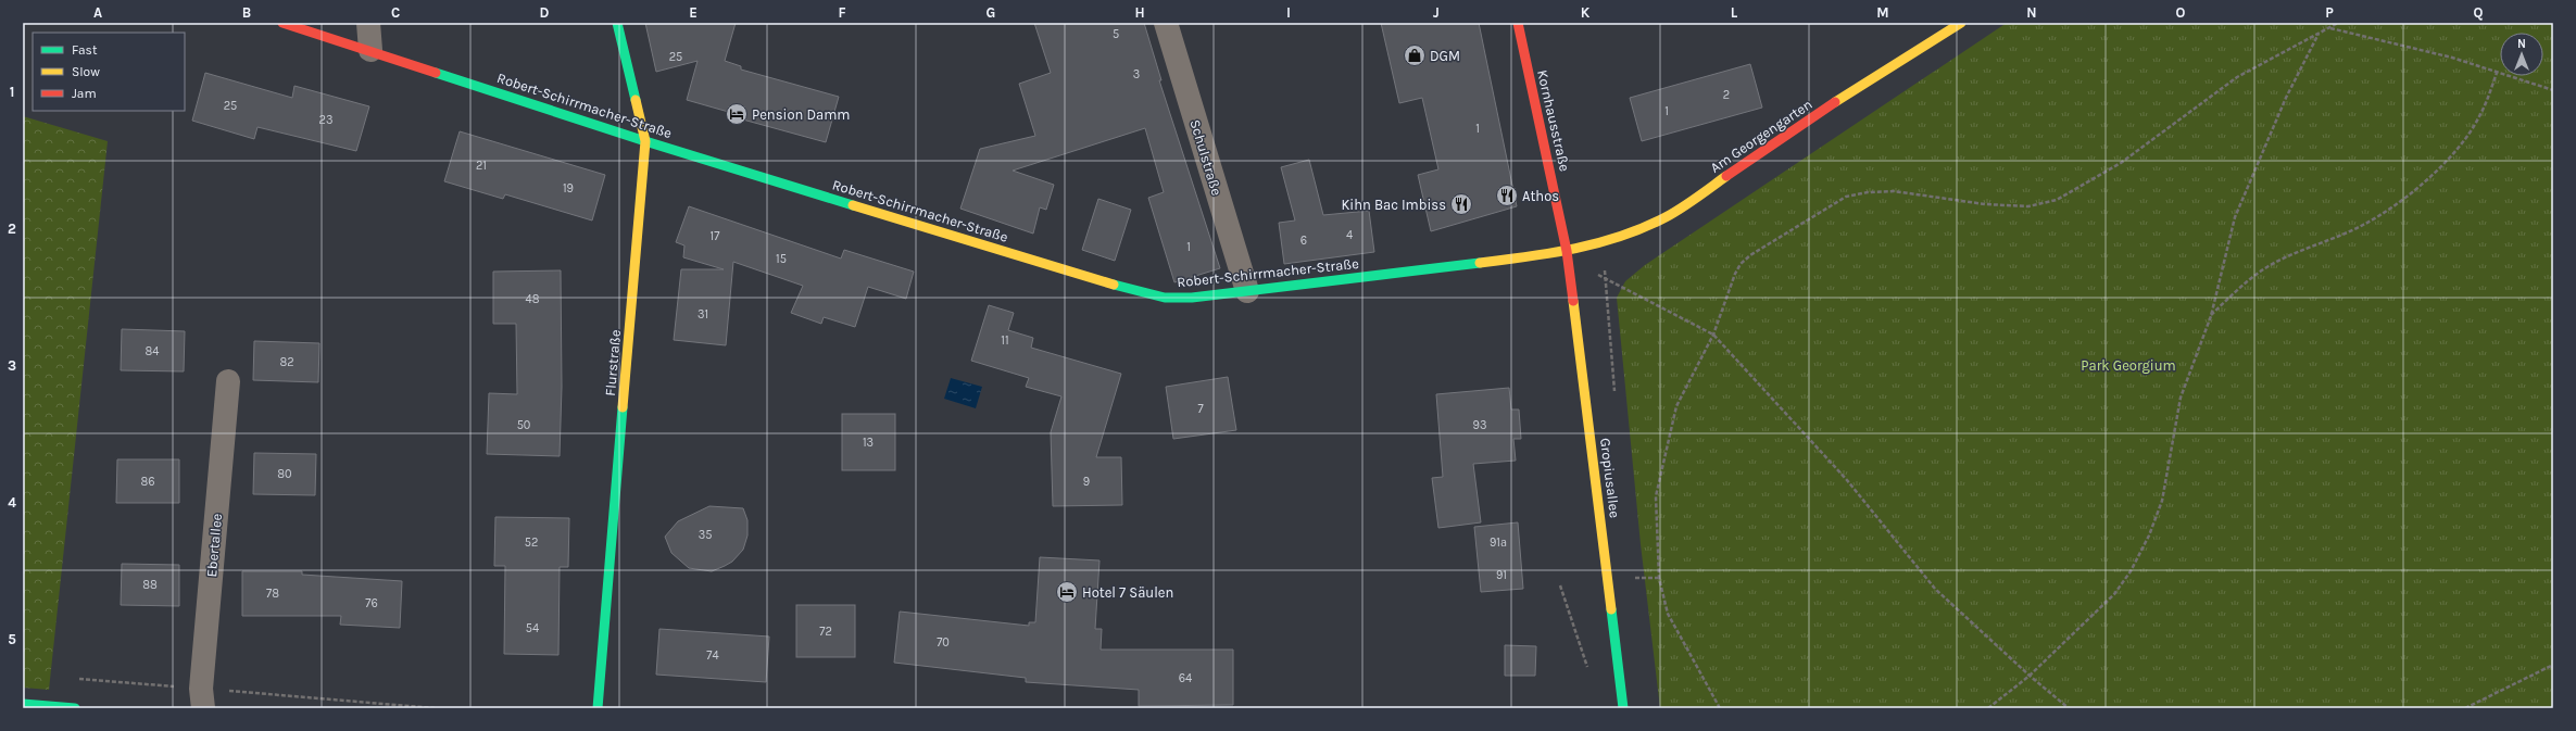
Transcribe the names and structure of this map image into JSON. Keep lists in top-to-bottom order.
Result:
{
  "streets": {
    "street": [
      "Robert-Schirrmacher-Straße",
      "Kornhausstraße",
      "Am Georgengarten",
      "Schulstraße",
      "Flurstraße",
      "Gropiusallee",
      "Ebertallee"
    ]
  },
  "crossings": [
    ["Robert-Schirrmacher-Straße", "Kornhausstraße"],
    ["Robert-Schirrmacher-Straße", "Am Georgengarten"],
    ["Robert-Schirrmacher-Straße", "Schulstraße"],
    ["Robert-Schirrmacher-Straße", "Flurstraße"],
    ["Robert-Schirrmacher-Straße", "Gropiusallee"],
    ["Kornhausstraße", "Am Georgengarten"],
    ["Kornhausstraße", "Gropiusallee"],
    ["Am Georgengarten", "Gropiusallee"]
  ],
  "parks": ["Park Georgium"],
  "places": {
    "shop": ["DGM"],
    "hotel": ["Pension Damm", "Hotel 7 Säulen"],
    "restaurant": ["Athos", "Kihn Bac Imbiss"]
  },
  "house_numbers": [
    "5",
    "25",
    "3",
    "2",
    "25",
    "1",
    "23",
    "1",
    "21",
    "19",
    "4",
    "17",
    "6",
    "1",
    "15",
    "48",
    "31",
    "11",
    "84",
    "82",
    "7",
    "50",
    "93",
    "13",
    "80",
    "86",
    "9",
    "35",
    "52",
    "91a",
    "91",
    "88",
    "78",
    "76",
    "54",
    "72",
    "70",
    "74",
    "64"
  ],
  "legend": ["Fast", "Slow", "Jam"],
  "north": "top",
  "grid": {
    "columns": [
      "A",
      "B",
      "C",
      "D",
      "E",
      "F",
      "G",
      "H",
      "I",
      "J",
      "K",
      "L",
      "M",
      "N",
      "O",
      "P",
      "Q"
    ],
    "rows": [
      "1",
      "2",
      "3",
      "4",
      "5"
    ]
  }
}
